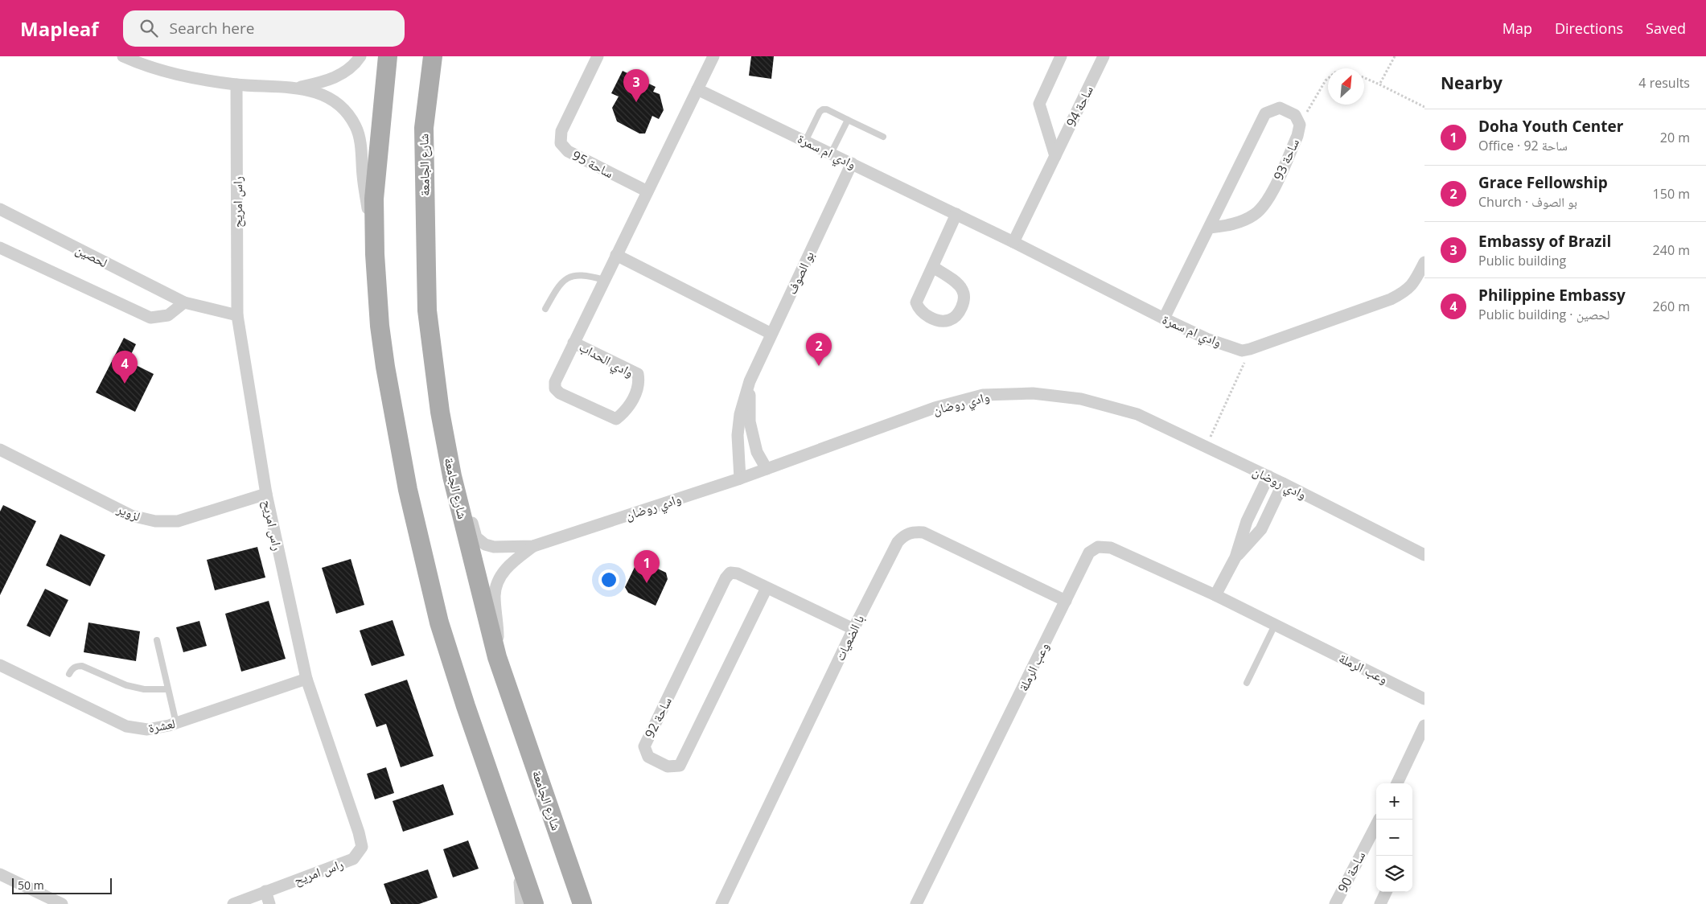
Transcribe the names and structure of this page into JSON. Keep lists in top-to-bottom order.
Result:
{
  "streets": {
    "main road": ["شارع الجامعة"],
    "street": [
      "ساحة 94",
      "وادي ام سمرة",
      "ساحة 93",
      "ساحة 95",
      "راس امريح",
      "لحصين",
      "بو الصوف",
      "وادي الحداب",
      "وادي روضان",
      "لزوير",
      "با الضعيات",
      "وعب الرملة",
      "ساحة 92",
      "لعشرة",
      "ساحة 90"
    ]
  },
  "crossings": [
    ["ساحة 94", "وادي ام سمرة"],
    ["وادي ام سمرة", "ساحة 93"],
    ["وادي ام سمرة", "بو الصوف"],
    ["وادي ام سمرة", "وادي الحداب"],
    ["ساحة 95", "وادي الحداب"],
    ["شارع الجامعة", "وادي روضان"],
    ["راس امريح", "لحصين"],
    ["راس امريح", "لزوير"],
    ["راس امريح", "لعشرة"],
    ["بو الصوف", "وادي روضان"],
    ["با الضعيات", "وعب الرملة"],
    ["با الضعيات", "ساحة 92"]
  ],
  "scale_bar": "50 m",
  "north": "top right",
  "page": {
    "header": "Mapleaf",
    "search": "Search here",
    "nav": ["Map", "Directions", "Saved"],
    "heading": ["Nearby", "4 results"],
    "pins": [
      "3",
      "2",
      "4",
      "1"
    ],
    "list": [
      {
        "mark": "1",
        "name": "Doha Youth Center",
        "note": "Office · ساحة 92",
        "value": "20 m"
      },
      {
        "mark": "2",
        "name": "Grace Fellowship",
        "note": "Church · بو الصوف",
        "value": "150 m"
      },
      {
        "mark": "3",
        "name": "Embassy of Brazil",
        "note": "Public building",
        "value": "240 m"
      },
      {
        "mark": "4",
        "name": "Philippine Embassy",
        "note": "Public building · لحصين",
        "value": "260 m"
      }
    ],
    "map_buttons": ["+", "−"],
    "scale": "50 m"
  }
}
